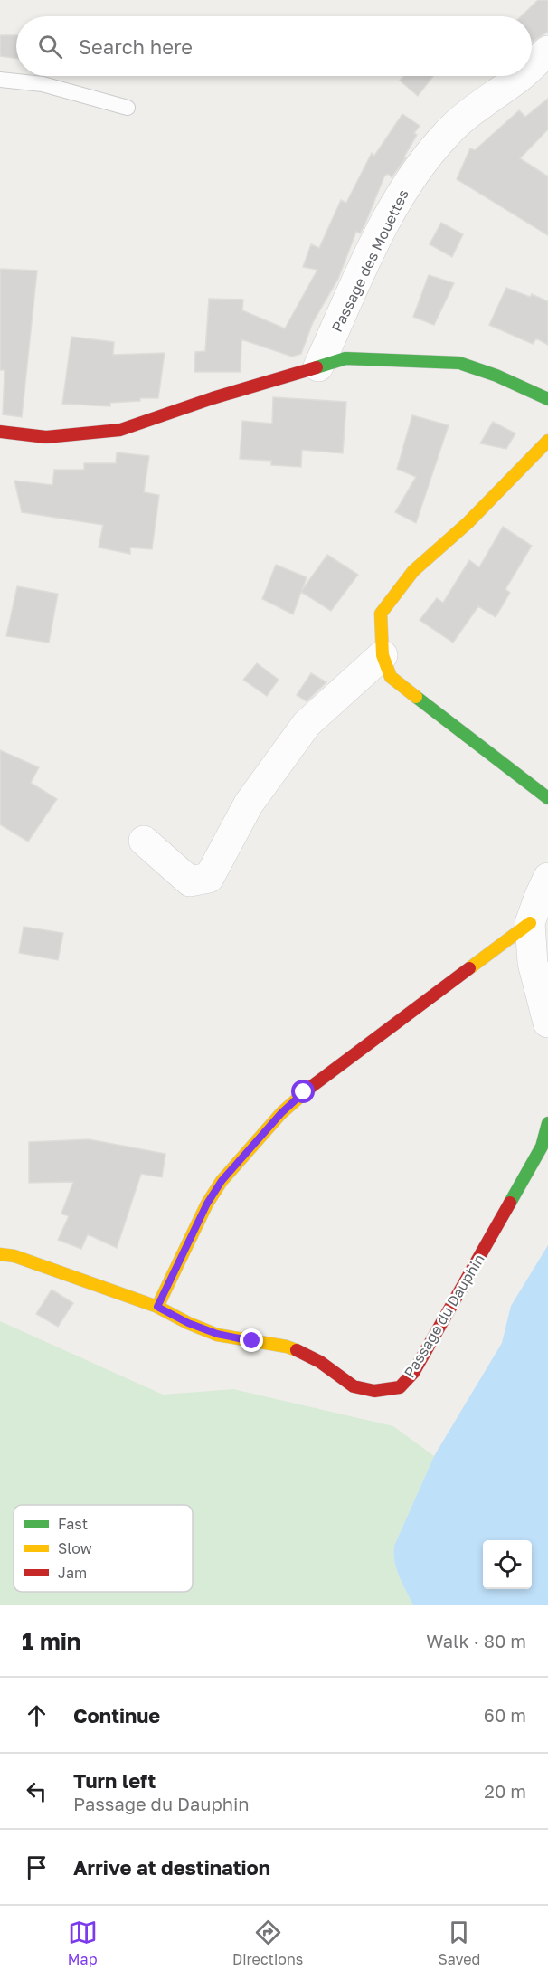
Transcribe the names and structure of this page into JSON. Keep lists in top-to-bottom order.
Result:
{
  "streets": {
    "street": ["Passage des Mouettes", "Passage du Dauphin"]
  },
  "legend": ["Fast", "Slow", "Jam"],
  "page": {
    "search": "Search here",
    "heading": ["1 min", "Walk · 80 m"],
    "list": [
      ["Continue", "60 m"],
      ["Turn left", "Passage du Dauphin", "20 m"],
      "Arrive at destination"
    ],
    "nav": ["Map", "Directions", "Saved"]
  }
}
